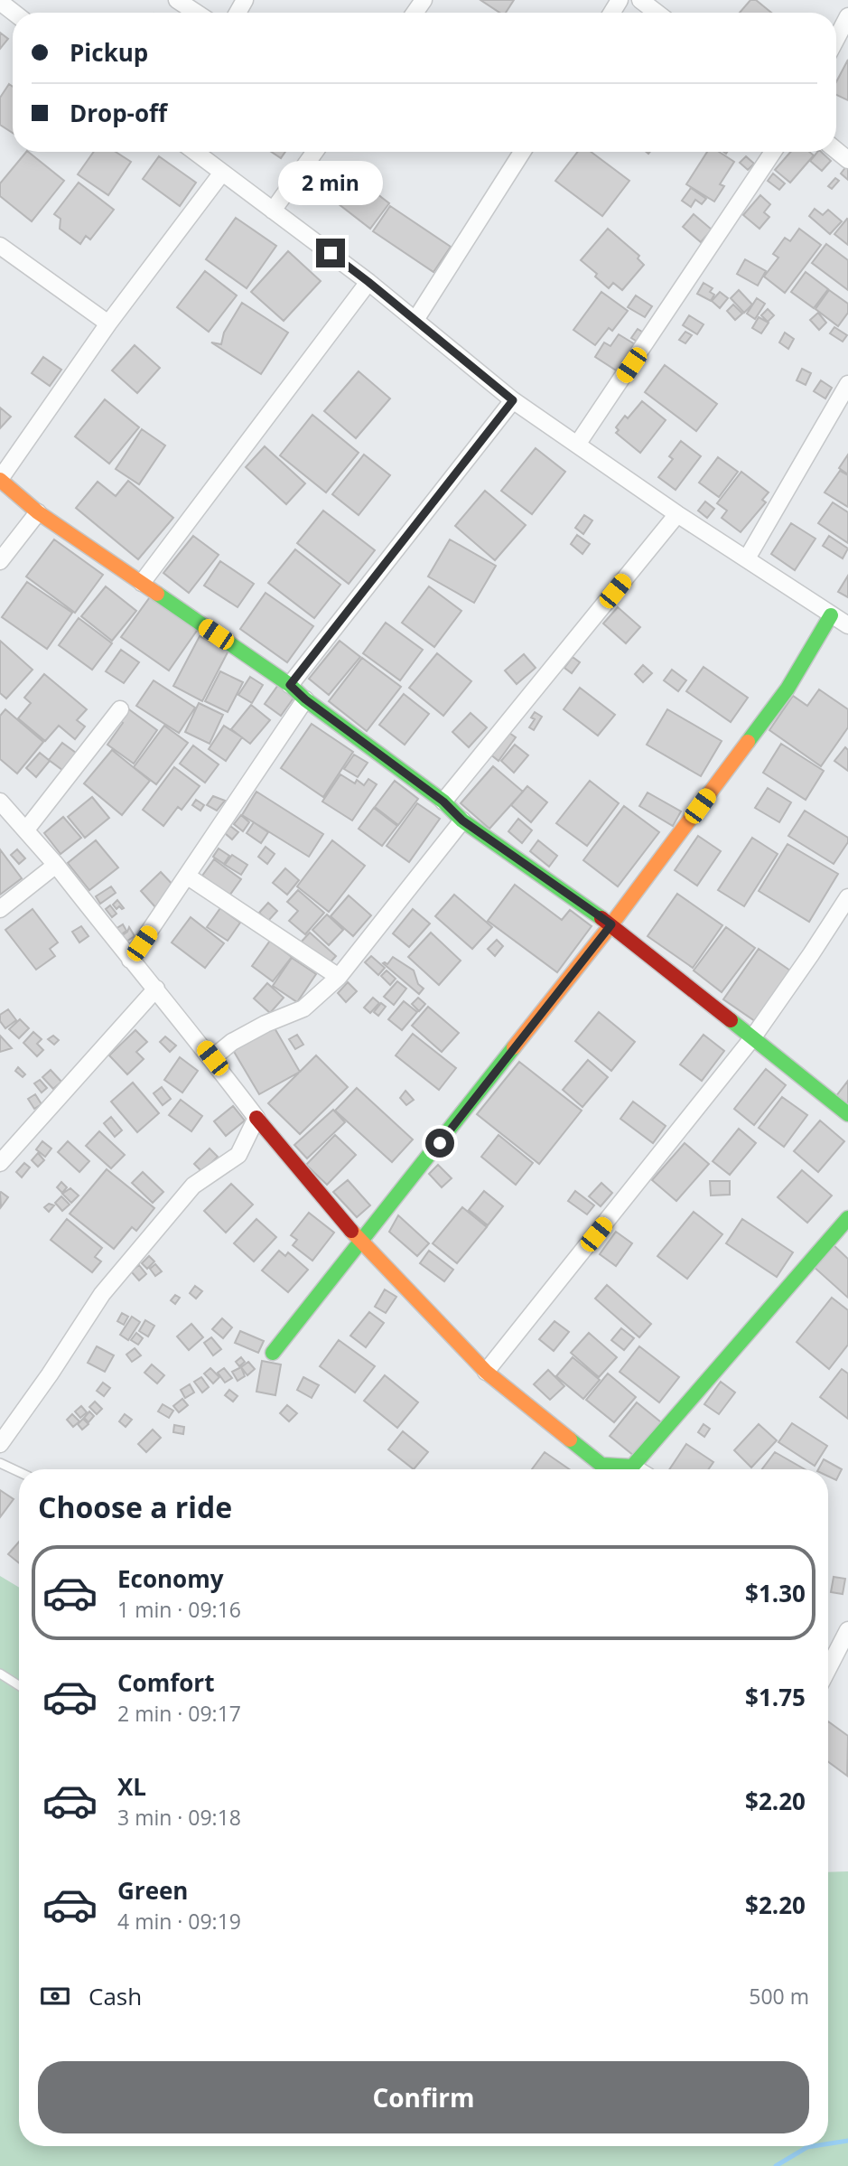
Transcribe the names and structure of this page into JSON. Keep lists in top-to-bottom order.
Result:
{
  "page": {
    "banner": ["Pickup", "Drop-off"],
    "bubble": "2 min",
    "heading": "Choose a ride",
    "list": [
      {
        "name": "Economy",
        "note": "1 min · 09:16",
        "value": "$1.30"
      },
      {
        "name": "Comfort",
        "note": "2 min · 09:17",
        "value": "$1.75"
      },
      {
        "name": "XL",
        "note": "3 min · 09:18",
        "value": "$2.20"
      },
      {
        "name": "Green",
        "note": "4 min · 09:19",
        "value": "$2.20"
      }
    ],
    "pay": ["Cash", "500 m"],
    "buttons": "Confirm"
  }
}
